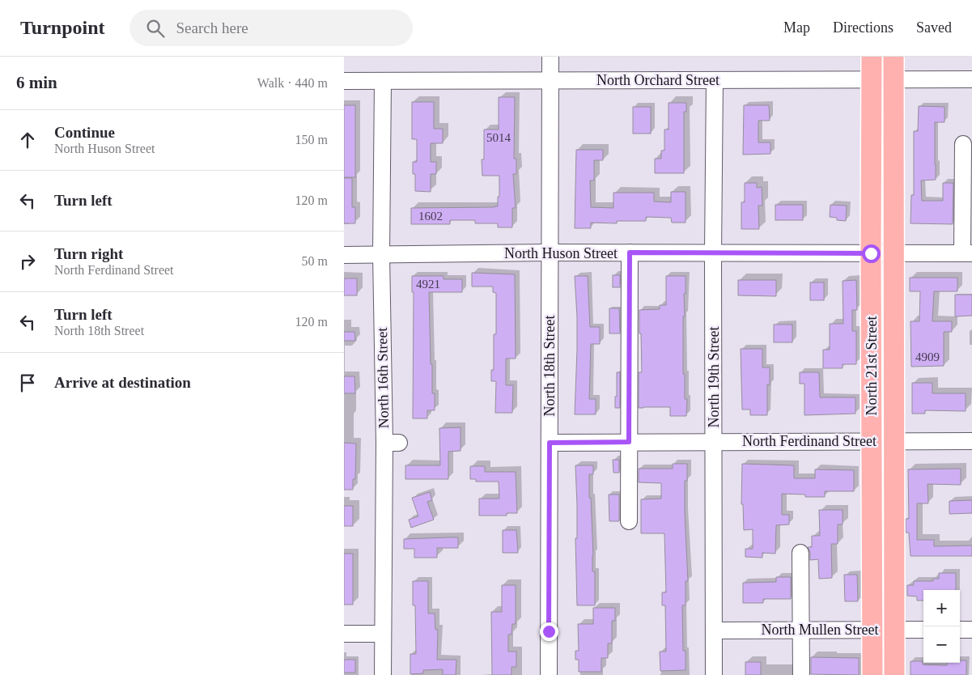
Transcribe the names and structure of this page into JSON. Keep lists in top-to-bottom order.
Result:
{
  "streets": {
    "main road": ["North 21st Street"],
    "street": [
      "North Orchard Street",
      "North Huson Street",
      "North 18th Street",
      "North 19th Street",
      "North 16th Street",
      "North Ferdinand Street",
      "North Mullen Street"
    ]
  },
  "crossings": [
    ["North Orchard Street", "North 18th Street"],
    ["North Orchard Street", "North 21st Street"],
    ["North Orchard Street", "North 19th Street"],
    ["North Orchard Street", "North 16th Street"],
    ["North Huson Street", "North 18th Street"],
    ["North Huson Street", "North 21st Street"],
    ["North Huson Street", "North 19th Street"],
    ["North Huson Street", "North 16th Street"],
    ["North 18th Street", "North Ferdinand Street"],
    ["North 21st Street", "North Ferdinand Street"],
    ["North 21st Street", "North Mullen Street"],
    ["North 19th Street", "North Ferdinand Street"],
    ["North 19th Street", "North Mullen Street"]
  ],
  "house_numbers": [
    "5014",
    "1602",
    "4921",
    "4909"
  ],
  "page": {
    "header": "Turnpoint",
    "search": "Search here",
    "nav": ["Map", "Directions", "Saved"],
    "heading": ["6 min", "Walk · 440 m"],
    "list": [
      ["Continue", "North Huson Street", "150 m"],
      ["Turn left", "120 m"],
      ["Turn right", "North Ferdinand Street", "50 m"],
      ["Turn left", "North 18th Street", "120 m"],
      "Arrive at destination"
    ],
    "map_buttons": ["+", "−"]
  }
}
